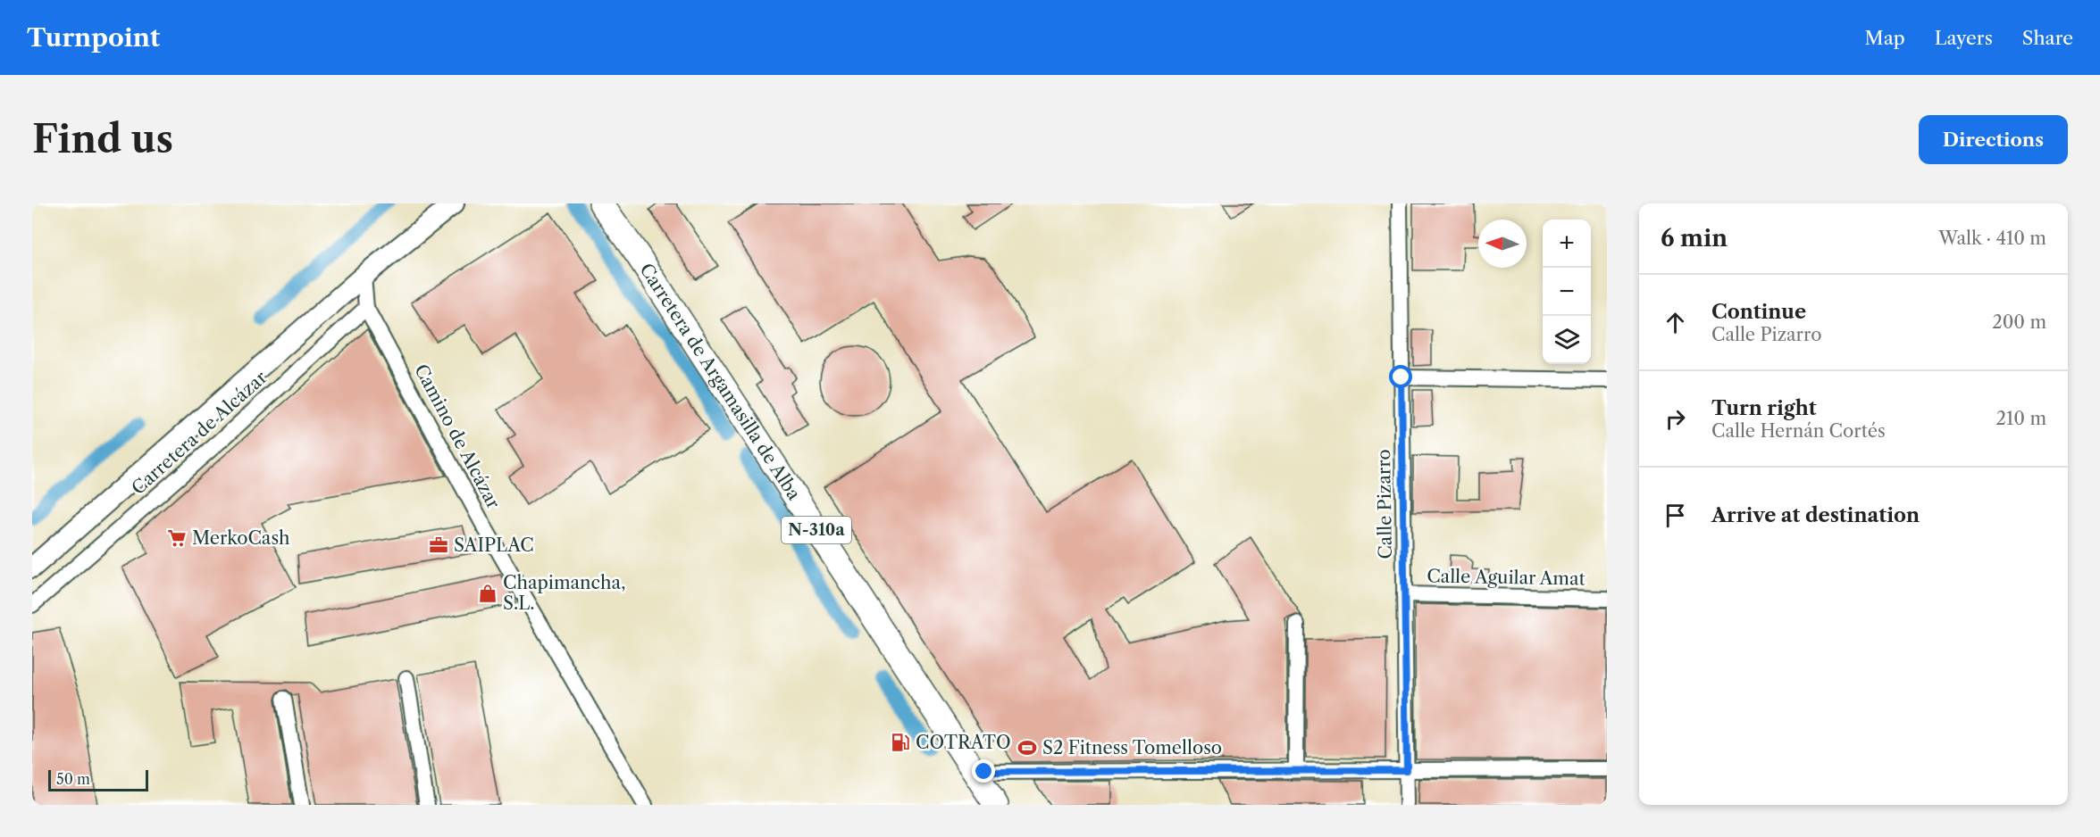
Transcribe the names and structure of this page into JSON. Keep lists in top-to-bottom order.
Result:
{
  "streets": {
    "highway": ["Carretera de Argamasilla de Alba", "N-310a"],
    "street": [
      "Carretera de Alcázar",
      "Camino de Alcázar",
      "Calle Pizarro",
      "Calle Aguilar Amat"
    ]
  },
  "crossings": [
    ["Carretera de Argamasilla de Alba", "N-310a"],
    ["Carretera de Alcázar", "Camino de Alcázar"],
    ["Calle Pizarro", "Calle Aguilar Amat"]
  ],
  "places": {
    "supermarket": ["MerkoCash"],
    "office": ["SAIPLAC"],
    "shop": ["Chapimancha, S.L."],
    "fuel station": ["COTRATO"],
    "sports": ["S2 Fitness Tomelloso"]
  },
  "scale_bar": "50 m",
  "north": "left",
  "page": {
    "header": "Turnpoint",
    "nav": ["Map", "Layers", "Share"],
    "buttons": "Directions",
    "title": "Find us",
    "heading": ["6 min", "Walk · 410 m"],
    "map_buttons": ["+", "−"],
    "list": [
      ["Continue", "Calle Pizarro", "200 m"],
      ["Turn right", "Calle Hernán Cortés", "210 m"],
      "Arrive at destination"
    ],
    "scale": "50 m"
  }
}
